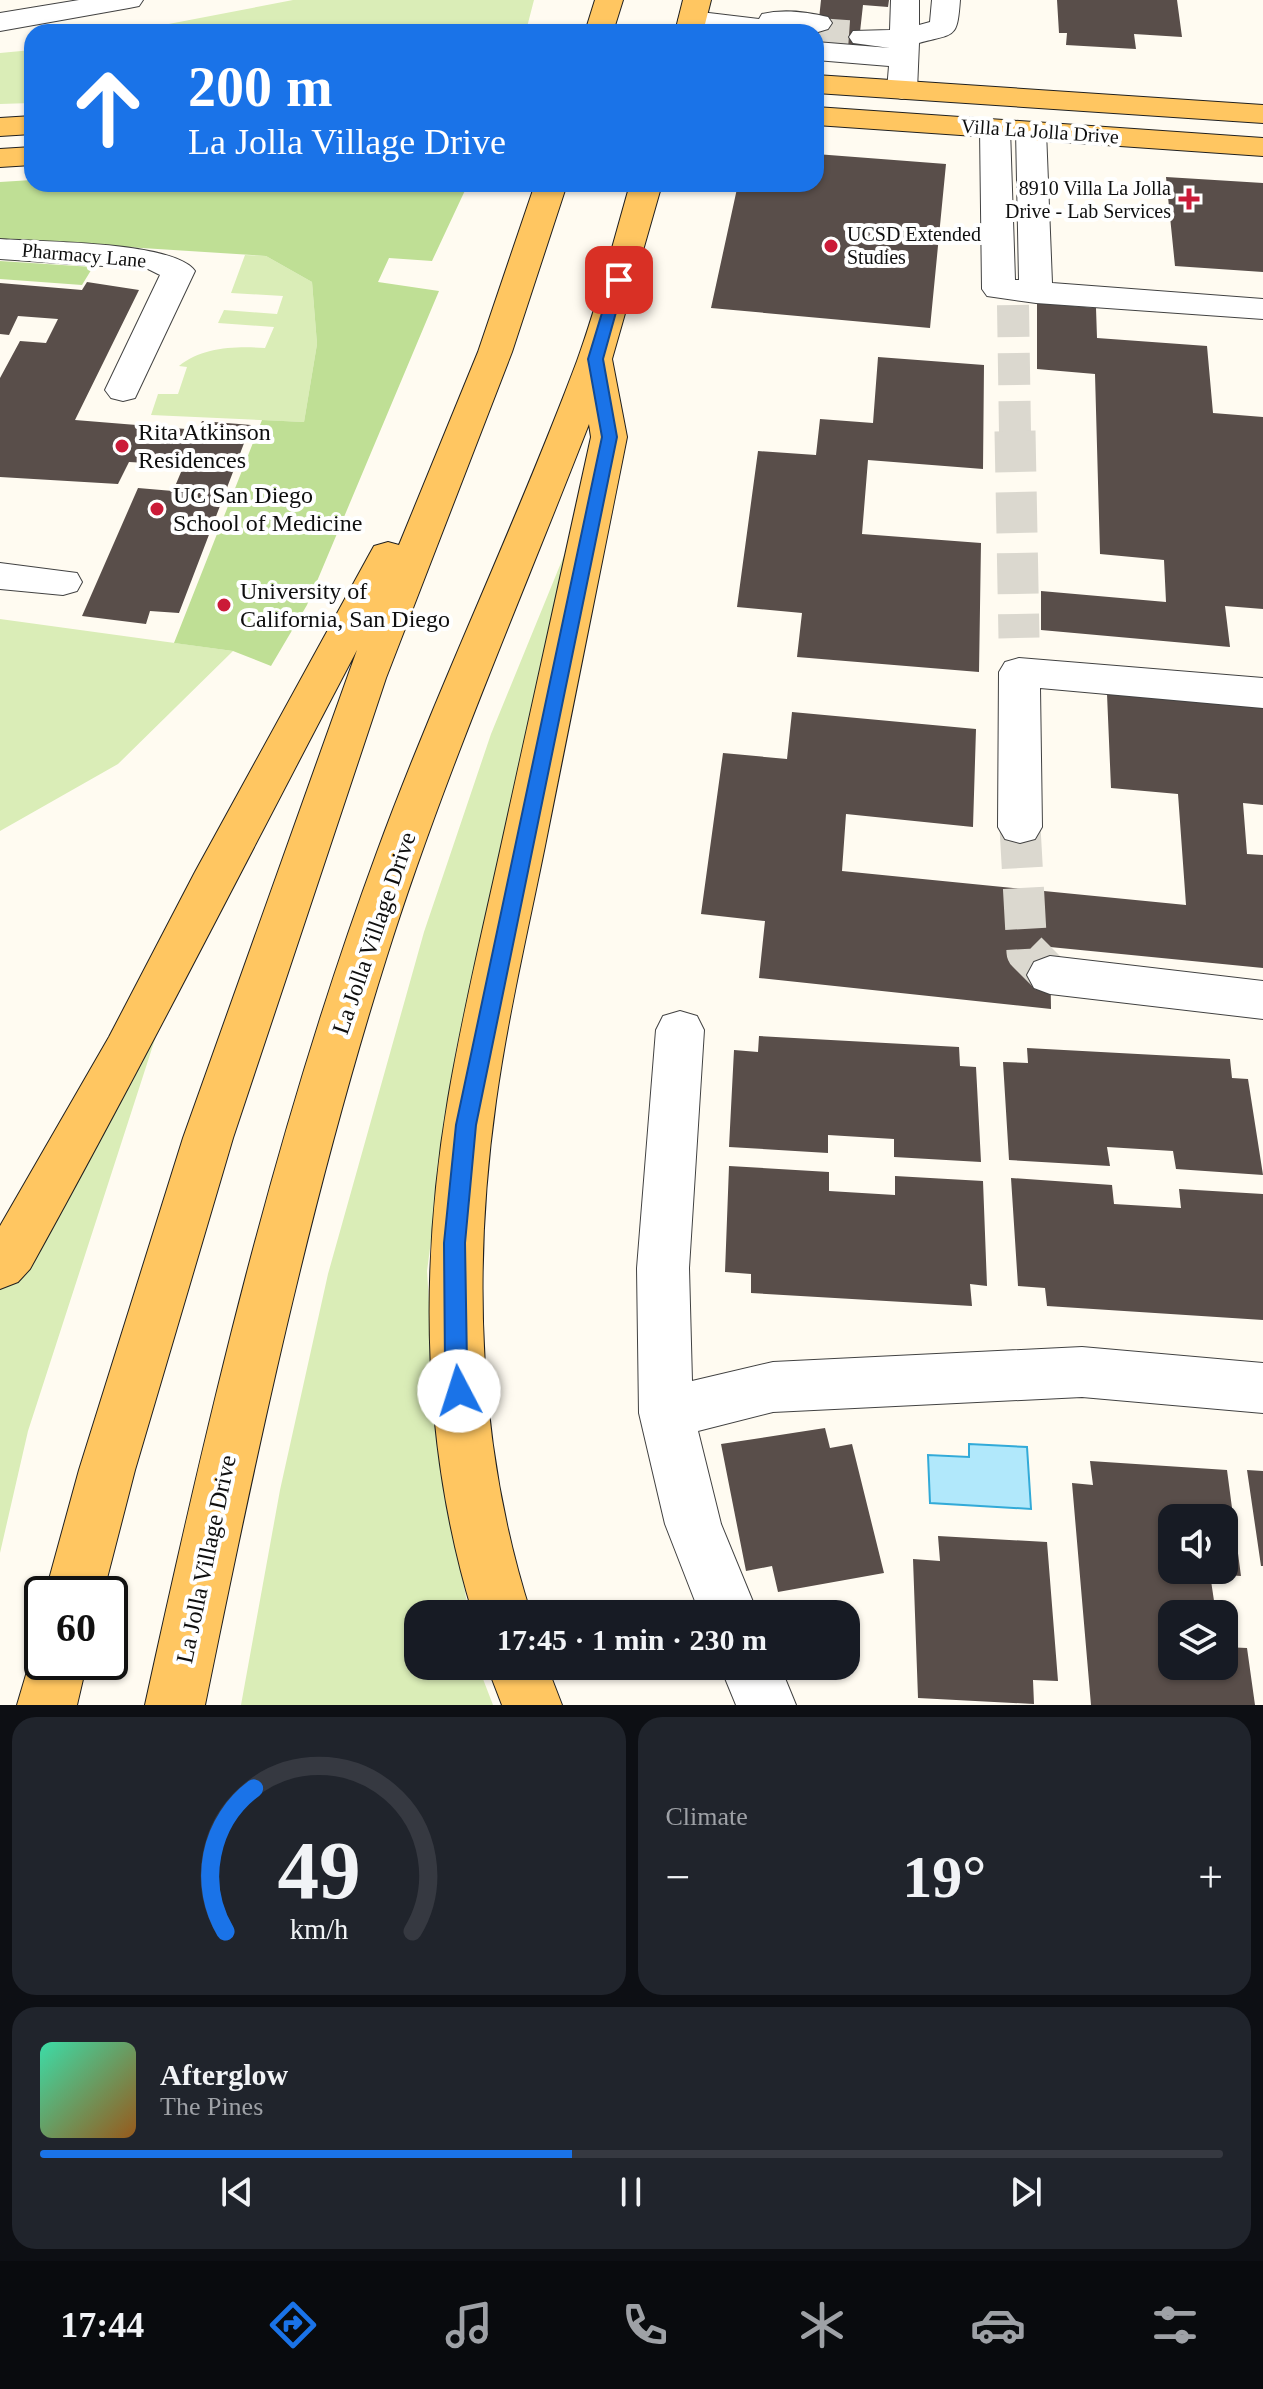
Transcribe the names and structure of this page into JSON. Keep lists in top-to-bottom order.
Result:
{
  "streets": {
    "main road": ["Villa La Jolla Drive", "La Jolla Village Drive"],
    "street": ["Pharmacy Lane"]
  },
  "places": {
    "health": ["8910 Villa La Jolla Drive - Lab Services"],
    "other": [
      "UCSD Extended Studies",
      "Rita Atkinson Residences",
      "UC San Diego School of Medicine",
      "University of California, San Diego"
    ]
  },
  "page": {
    "turn": ["200 m", "La Jolla Village Drive"],
    "limit": "60",
    "trip": "17:45 · 1 min · 230 m",
    "tile": "Climate",
    "heat": ["−", "19°", "+"],
    "song": ["Afterglow", "The Pines"],
    "tabs": "17:44",
    "gauge": ["49", "km/h"]
  }
}
